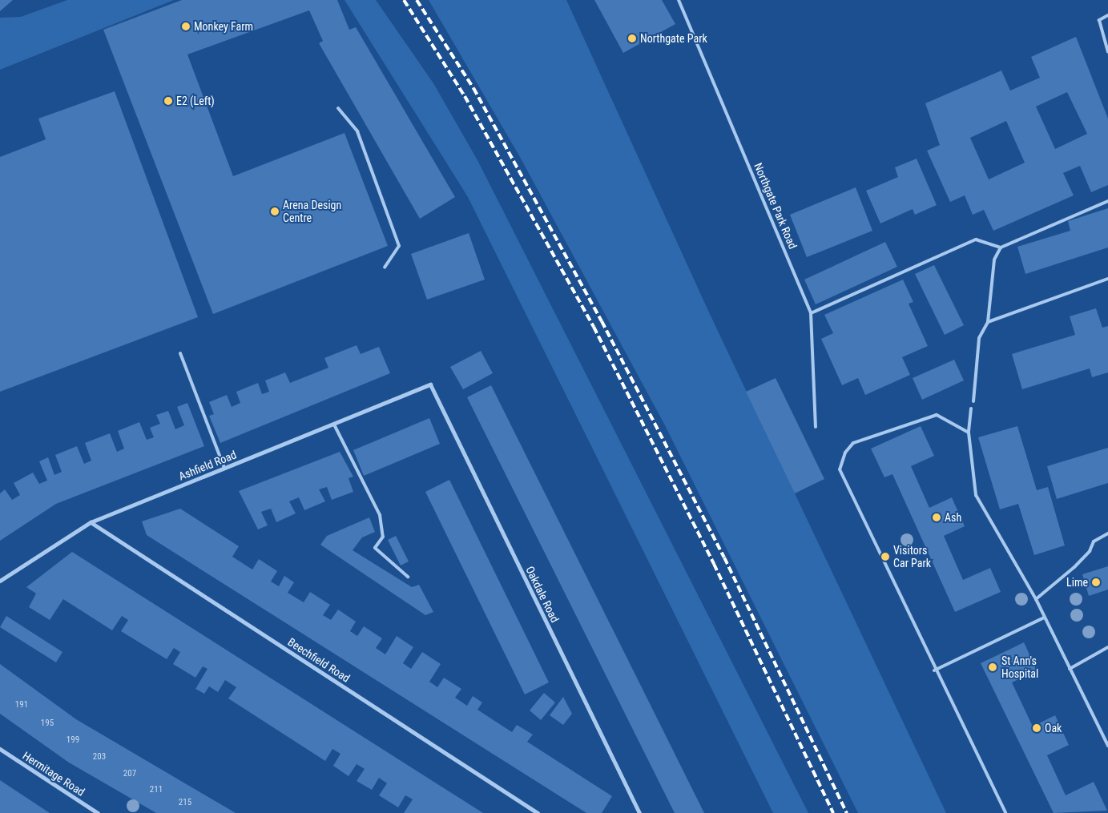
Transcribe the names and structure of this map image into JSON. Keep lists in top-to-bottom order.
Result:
{
  "streets": {
    "street": [
      "Ashfield Road",
      "Oakdale Road",
      "Beechfield Road",
      "Hermitage Road"
    ],
    "lane": ["Northgate Park Road"]
  },
  "crossings": [
    ["Ashfield Road", "Oakdale Road"],
    ["Ashfield Road", "Beechfield Road"]
  ],
  "places": [
    "Monkey Farm",
    "Northgate Park",
    "E2 (Left)",
    "Arena Design Centre",
    "Ash",
    "Visitors Car Park",
    "Lime",
    "St Ann's Hospital",
    "Oak"
  ],
  "house_numbers": [
    "191",
    "195",
    "199",
    "203",
    "207",
    "211",
    "215"
  ]
}
